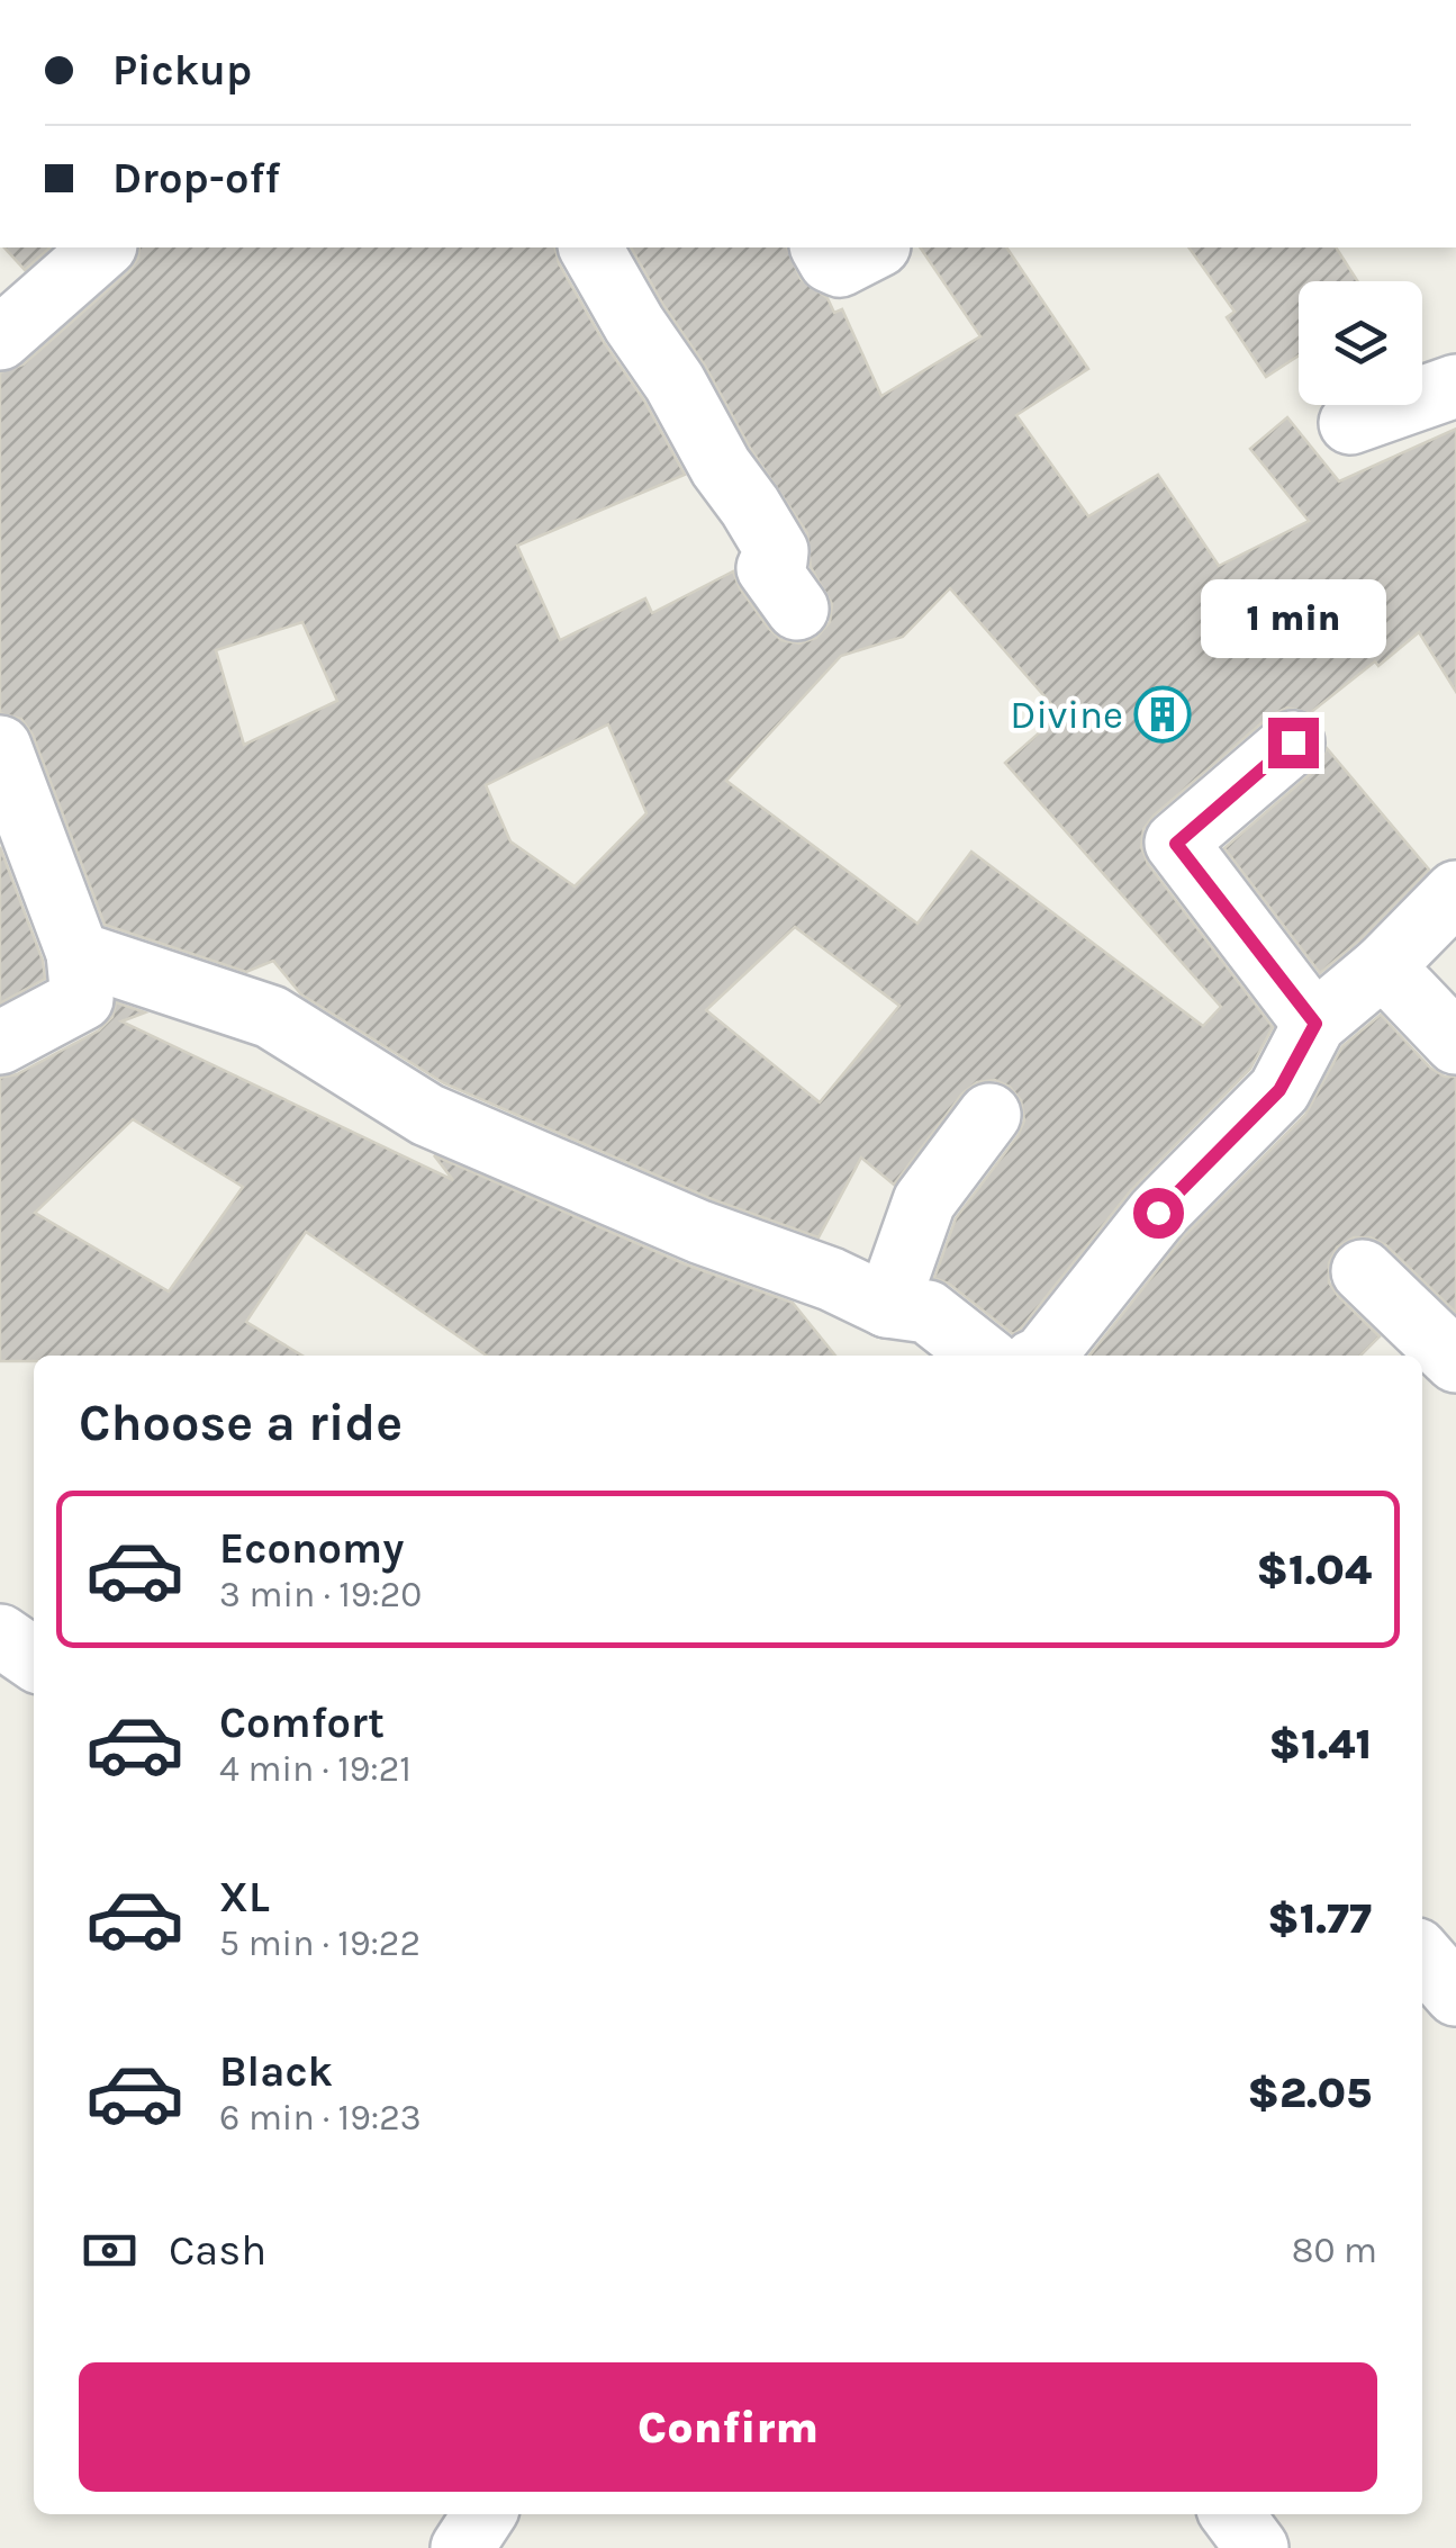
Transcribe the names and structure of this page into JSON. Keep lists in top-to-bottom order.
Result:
{
  "places": {
    "building": ["Divine"]
  },
  "page": {
    "banner": ["Pickup", "Drop-off"],
    "bubble": "1 min",
    "heading": "Choose a ride",
    "list": [
      {
        "name": "Economy",
        "note": "3 min · 19:20",
        "value": "$1.04"
      },
      {
        "name": "Comfort",
        "note": "4 min · 19:21",
        "value": "$1.41"
      },
      {
        "name": "XL",
        "note": "5 min · 19:22",
        "value": "$1.77"
      },
      {
        "name": "Black",
        "note": "6 min · 19:23",
        "value": "$2.05"
      }
    ],
    "pay": ["Cash", "80 m"],
    "buttons": "Confirm"
  }
}
